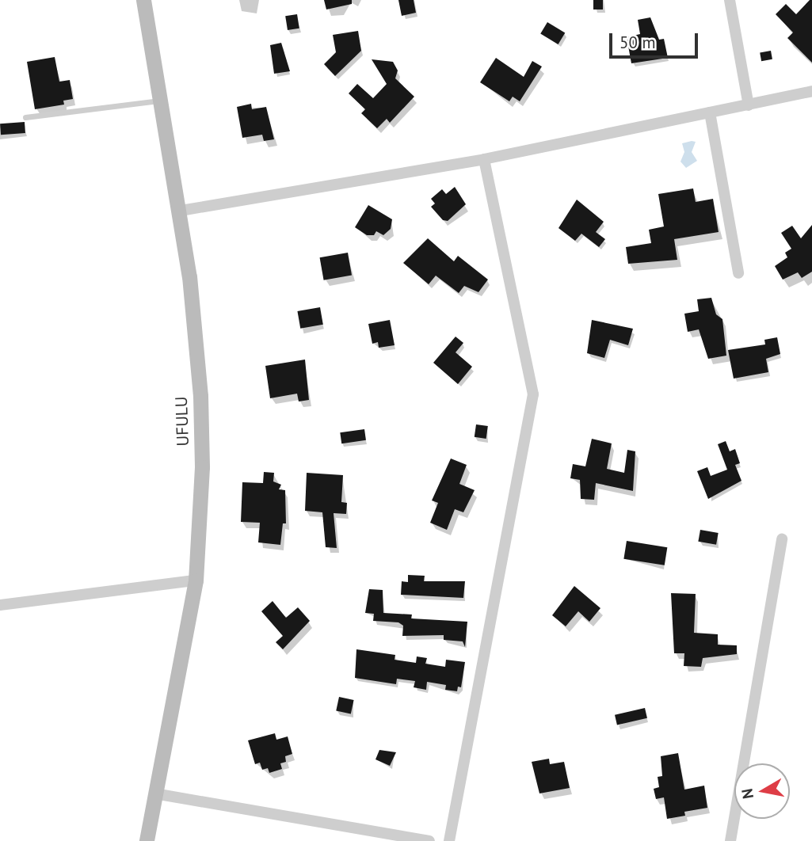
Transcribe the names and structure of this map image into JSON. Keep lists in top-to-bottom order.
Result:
{
  "streets": {
    "street": ["UFULU"]
  },
  "scale_bar": "50 m",
  "north": "left"
}
